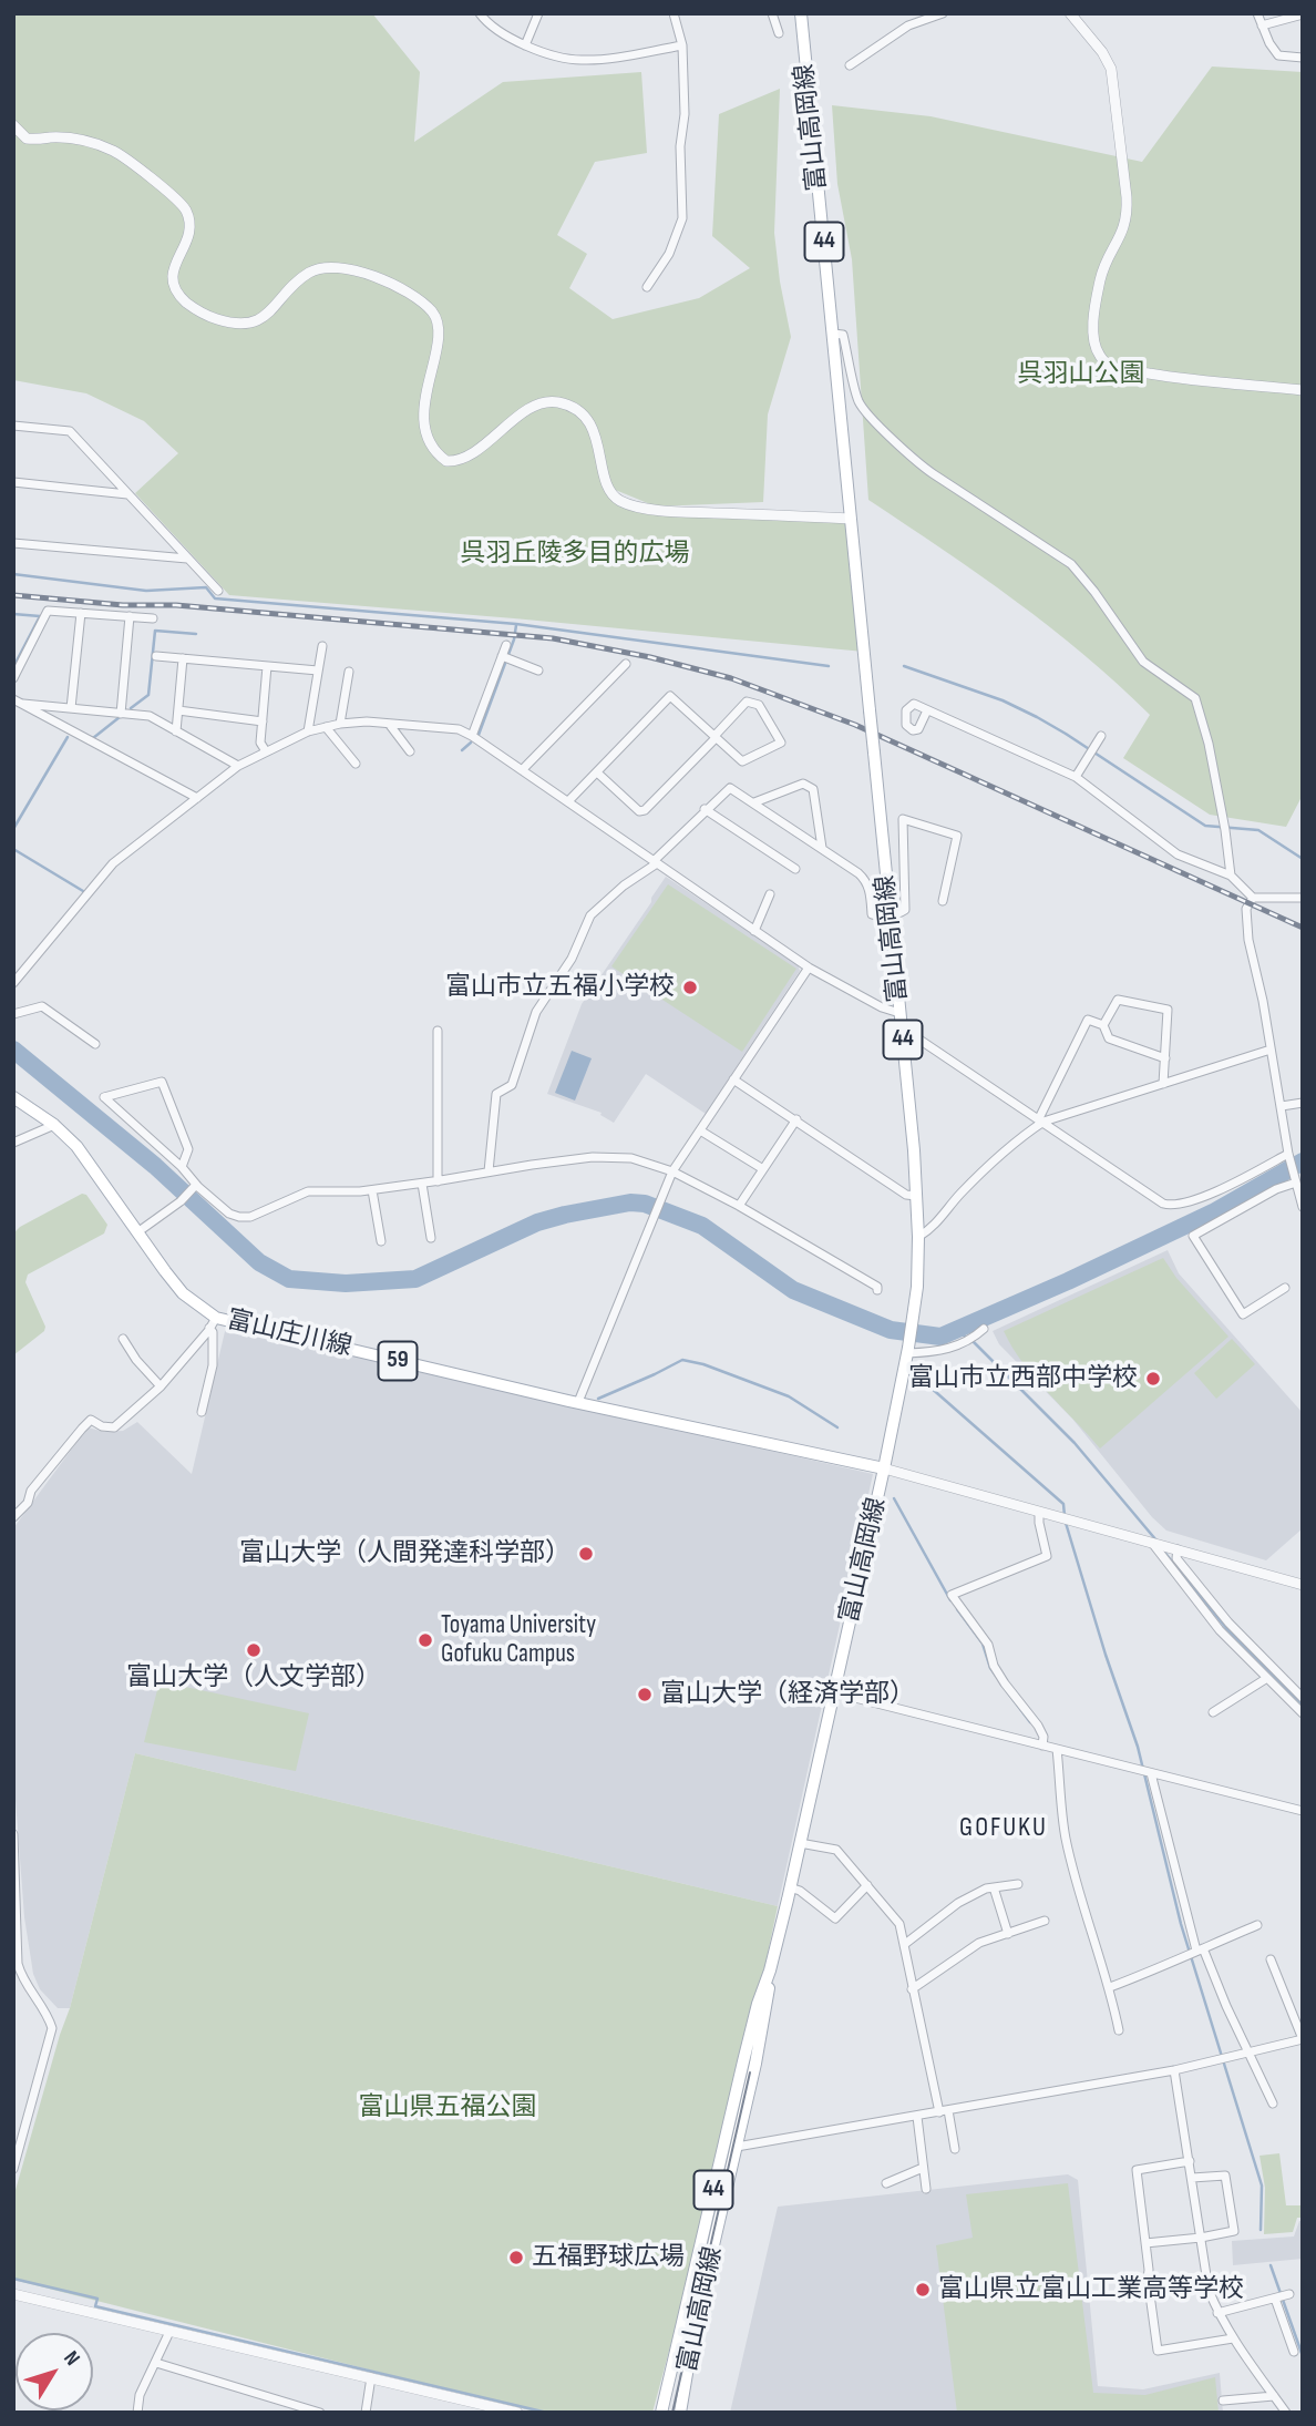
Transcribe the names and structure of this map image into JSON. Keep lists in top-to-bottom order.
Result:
{
  "streets": {
    "main road": [
      "富山高岡線",
      "44",
      "富山庄川線",
      "59"
    ]
  },
  "crossings": [
    ["富山高岡線", "44"],
    ["富山高岡線", "富山庄川線"]
  ],
  "districts": ["GOFUKU"],
  "parks": ["呉羽山公園", "呉羽丘陵多目的広場", "富山県五福公園"],
  "places": [
    "富山市立五福小学校",
    "富山市立西部中学校",
    "富山大学（人間発達科学部）",
    "Toyama University Gofuku Campus",
    "富山大学（人文学部）",
    "富山大学（経済学部）",
    "五福野球広場",
    "富山県立富山工業高等学校"
  ],
  "north": "top right"
}
